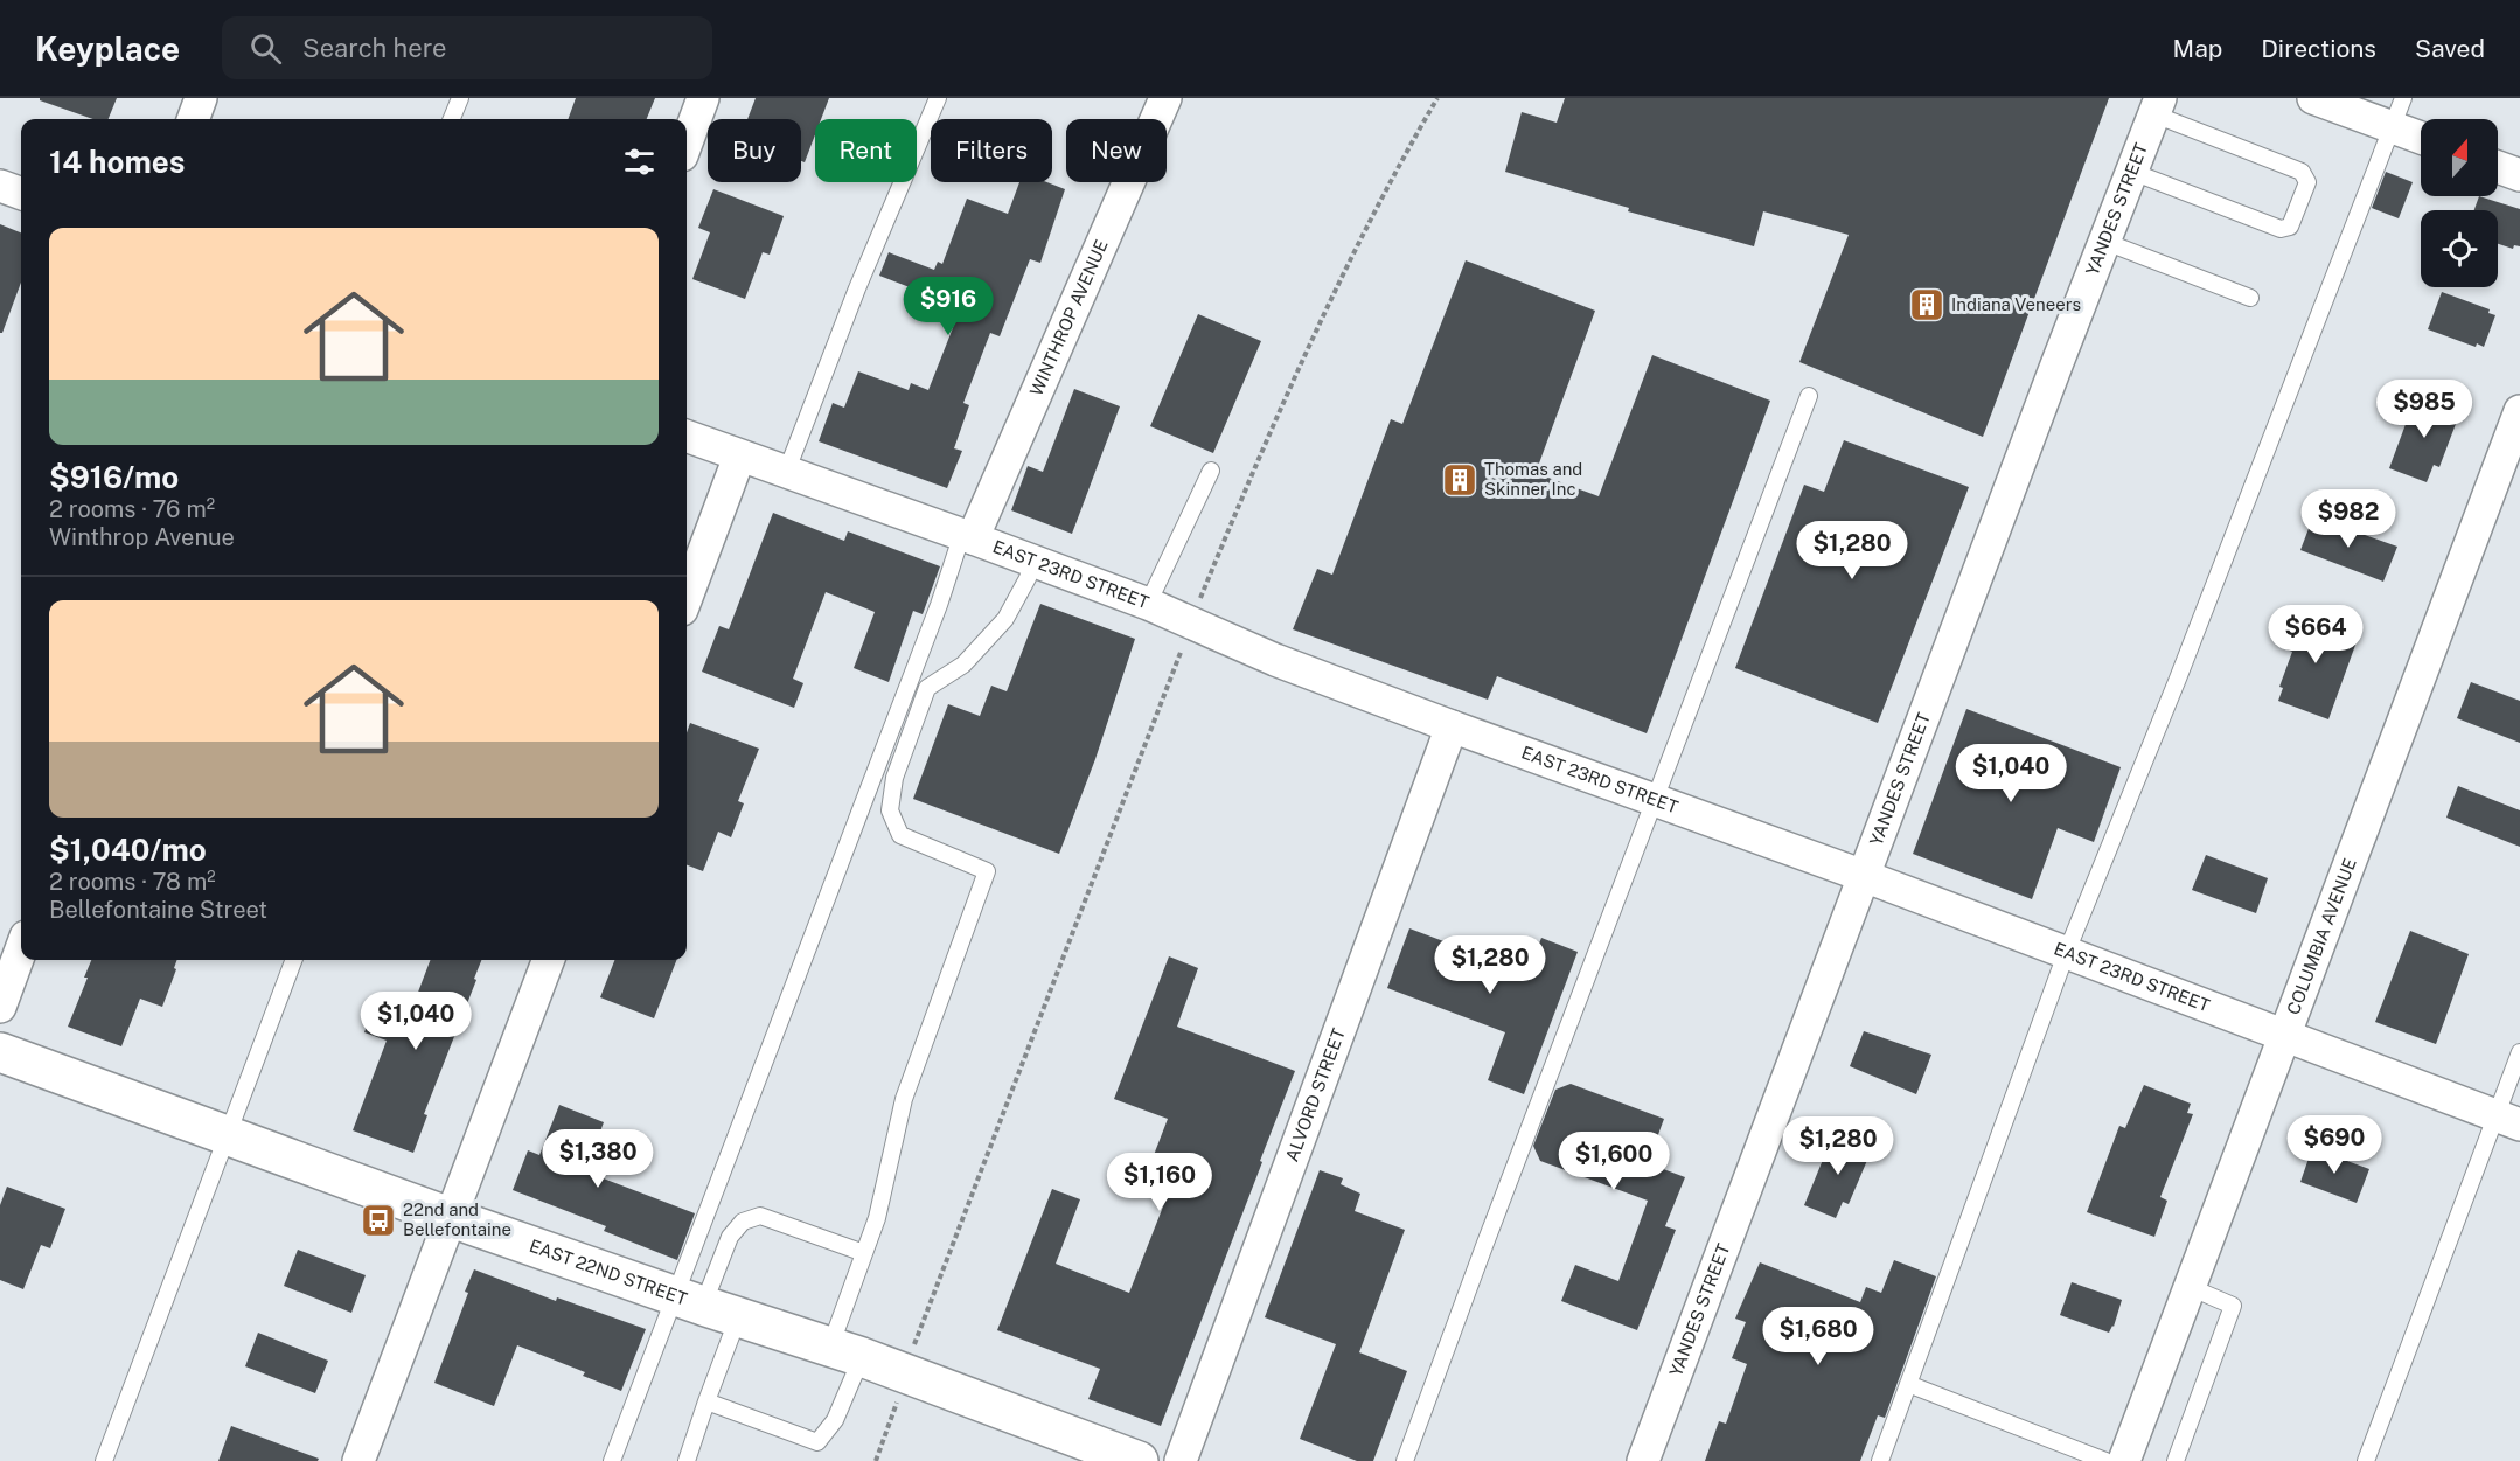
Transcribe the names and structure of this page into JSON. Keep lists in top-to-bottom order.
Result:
{
  "streets": {
    "main road": ["EAST 22ND STREET"],
    "street": [
      "YANDES STREET",
      "WINTHROP AVENUE",
      "EAST 23RD STREET",
      "COLUMBIA AVENUE",
      "ALVORD STREET"
    ]
  },
  "crossings": [
    ["YANDES STREET", "EAST 23RD STREET"],
    ["WINTHROP AVENUE", "EAST 23RD STREET"],
    ["EAST 23RD STREET", "COLUMBIA AVENUE"],
    ["EAST 23RD STREET", "ALVORD STREET"]
  ],
  "places": {
    "building": ["Indiana Veneers", "Thomas and Skinner Inc"],
    "bus stop": ["22nd and Bellefontaine"]
  },
  "north": "top",
  "page": {
    "header": "Keyplace",
    "search": "Search here",
    "nav": ["Map", "Directions", "Saved"],
    "chip": [
      "Buy",
      "Rent",
      "Filters",
      "New"
    ],
    "heading": "14 homes",
    "list": [
      {
        "name": "$916/mo",
        "note": "2 rooms · 76 m² · Winthrop Avenue"
      },
      {
        "name": "$1,040/mo",
        "note": "2 rooms · 78 m² · Bellefontaine Street"
      }
    ],
    "price": [
      "$916",
      "$985",
      "$982",
      "$1,280",
      "$664",
      "$1,040",
      "$1,280",
      "$1,040",
      "$690",
      "$1,280",
      "$1,380",
      "$1,600",
      "$1,160",
      "$1,680"
    ]
  }
}
